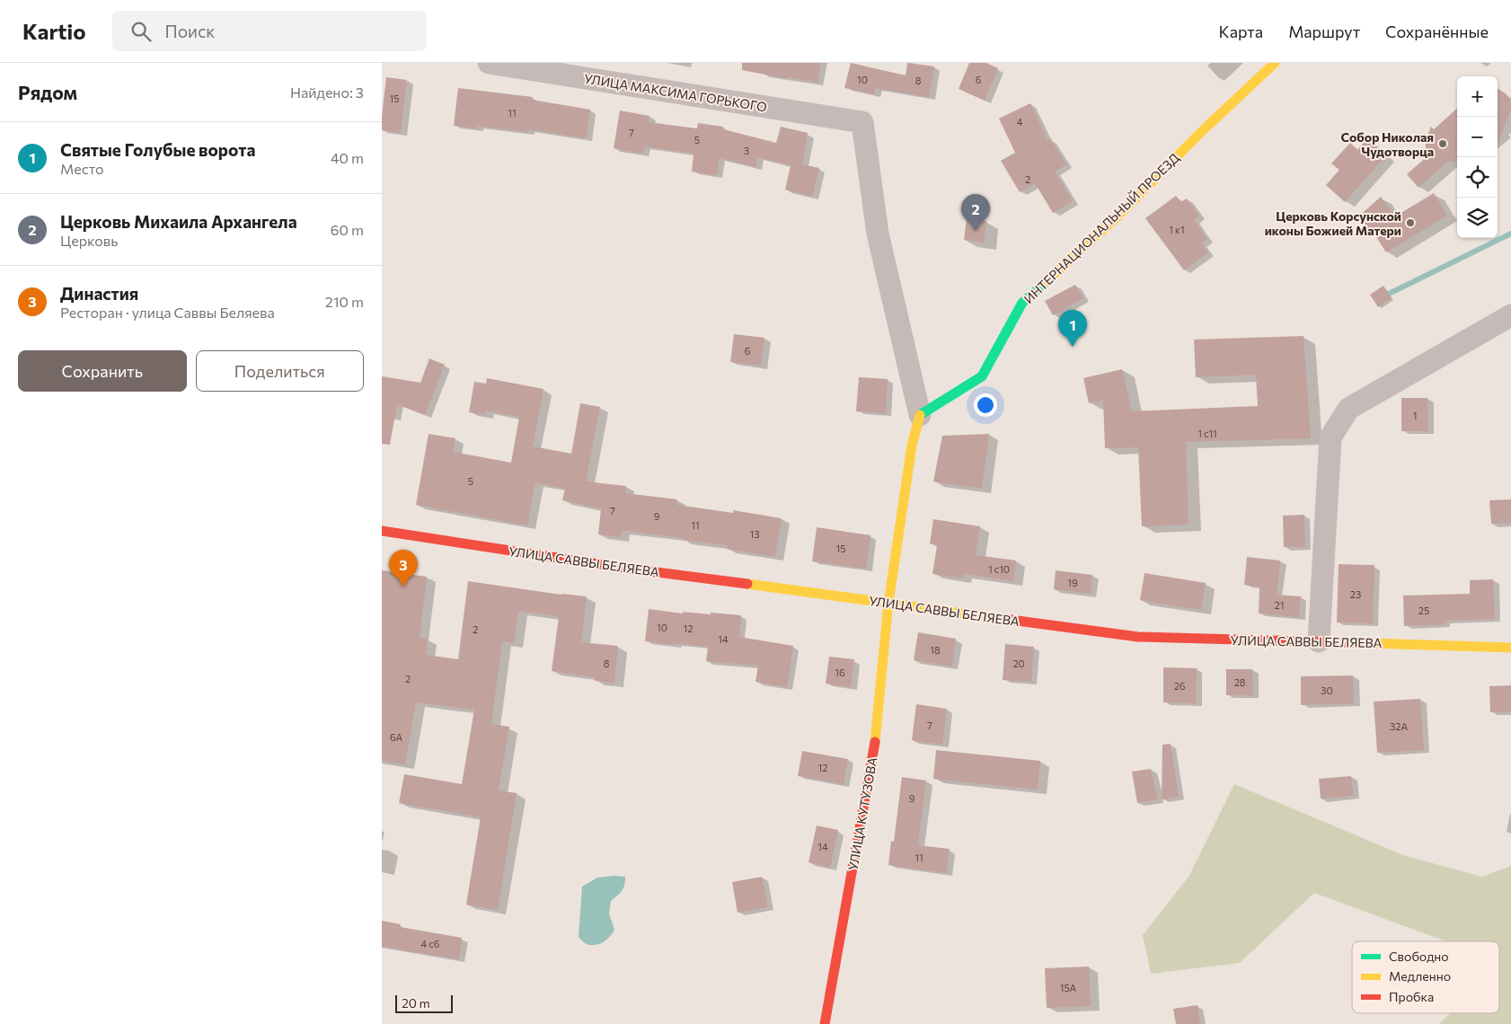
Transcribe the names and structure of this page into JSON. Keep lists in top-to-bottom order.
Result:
{
  "streets": {
    "street": [
      "УЛИЦА МАКСИМА ГОРЬКОГО",
      "ИНТЕРНАЦИОНАЛЬНЫЙ ПРОЕЗД",
      "УЛИЦА САВВЫ БЕЛЯЕВА",
      "УЛИЦА КУТУЗОВА"
    ]
  },
  "crossings": [
    ["УЛИЦА МАКСИМА ГОРЬКОГО", "ИНТЕРНАЦИОНАЛЬНЫЙ ПРОЕЗД"],
    ["УЛИЦА САВВЫ БЕЛЯЕВА", "УЛИЦА КУТУЗОВА"]
  ],
  "places": ["Собор Николая Чудотворца", "Церковь Корсунской иконы Божией Матери"],
  "house_numbers": [
    "10",
    "6",
    "8",
    "15",
    "11",
    "4",
    "7",
    "5",
    "3",
    "2",
    "1 к1",
    "6",
    "1",
    "1 с11",
    "5",
    "7",
    "9",
    "11",
    "13",
    "15",
    "1 с10",
    "19",
    "23",
    "21",
    "25",
    "10",
    "12",
    "2",
    "14",
    "18",
    "8",
    "20",
    "16",
    "2",
    "28",
    "26",
    "30",
    "7",
    "32А",
    "6А",
    "12",
    "9",
    "14",
    "11",
    "4 с6",
    "15А"
  ],
  "legend": ["Свободно", "Медленно", "Пробка"],
  "scale_bar": "20 m",
  "page": {
    "header": "Kartio",
    "search": "Поиск",
    "nav": ["Карта", "Маршрут", "Сохранённые"],
    "heading": ["Рядом", "Найдено: 3"],
    "map_buttons": ["+", "−"],
    "list": [
      {
        "mark": "1",
        "name": "Святые Голубые ворота",
        "note": "Место",
        "value": "40 m"
      },
      {
        "mark": "2",
        "name": "Церковь Михаила Архангела",
        "note": "Церковь",
        "value": "60 m"
      },
      {
        "mark": "3",
        "name": "Династия",
        "note": "Ресторан · улица Саввы Беляева",
        "value": "210 m"
      }
    ],
    "pins": ["2", "1", "3"],
    "buttons": ["Сохранить", "Поделиться"],
    "scale": "20 m"
  }
}
